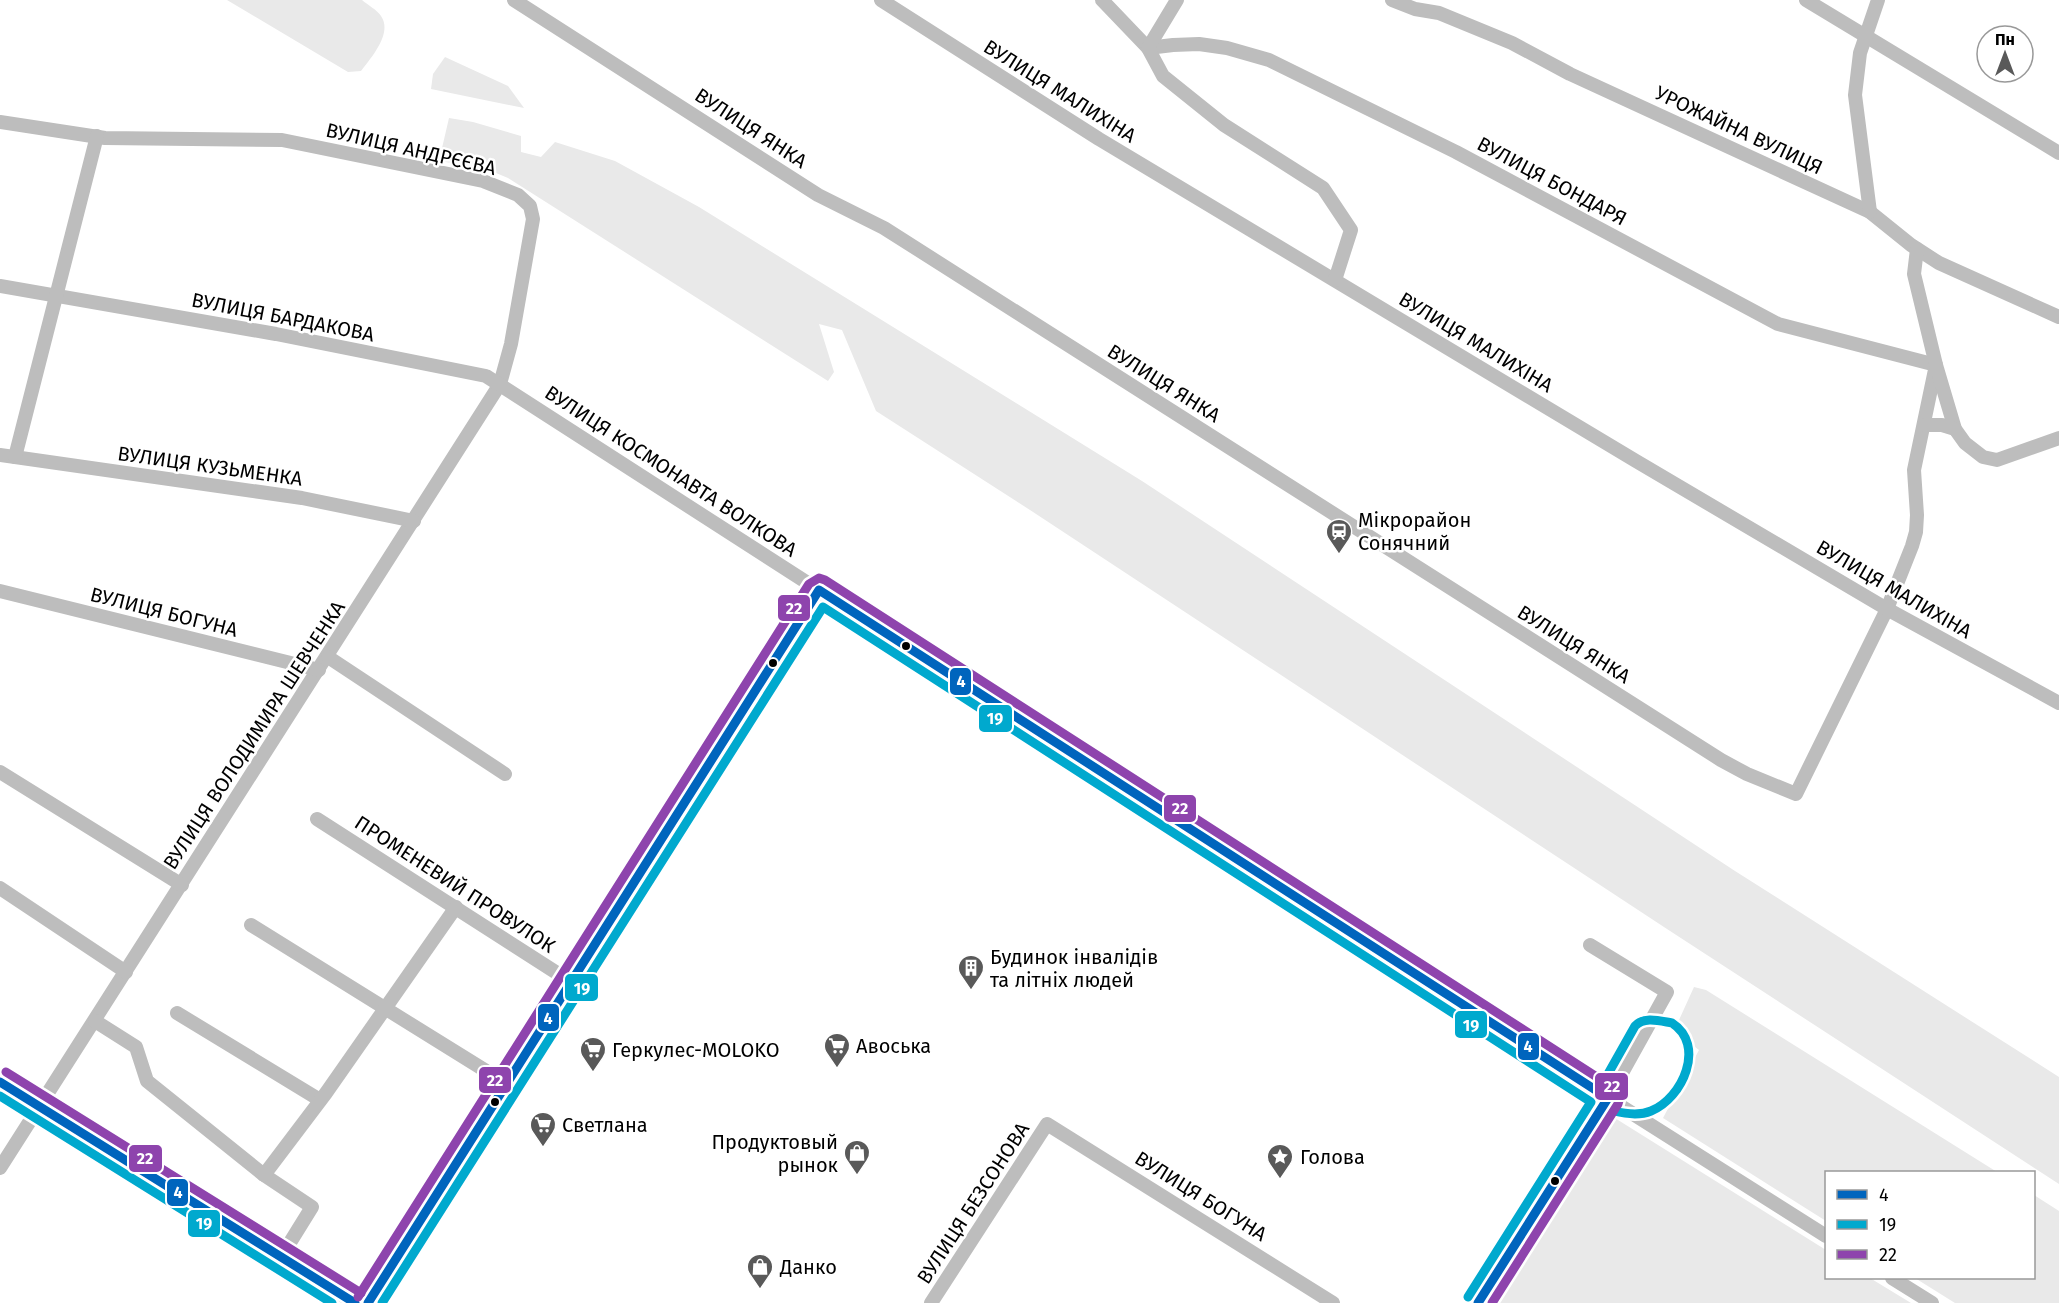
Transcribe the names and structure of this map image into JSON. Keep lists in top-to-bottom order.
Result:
{
  "streets": {
    "street": [
      "ВУЛИЦЯ МАЛИХІНА",
      "ВУЛИЦЯ ЯНКА",
      "УРОЖАЙНА ВУЛИЦЯ",
      "ВУЛИЦЯ АНДРЄЄВА",
      "ВУЛИЦЯ БОНДАРЯ",
      "ВУЛИЦЯ БАРДАКОВА",
      "ВУЛИЦЯ КУЗЬМЕНКА",
      "ВУЛИЦЯ КОСМОНАВТА ВОЛКОВА",
      "ВУЛИЦЯ БОГУНА",
      "ВУЛИЦЯ ВОЛОДИМИРА ШЕВЧЕНКА",
      "ПРОМЕНЕВИЙ ПРОВУЛОК",
      "ВУЛИЦЯ БЕЗСОНОВА"
    ]
  },
  "crossings": [
    ["ВУЛИЦЯ МАЛИХІНА", "ВУЛИЦЯ ЯНКА"],
    ["ВУЛИЦЯ АНДРЄЄВА", "ВУЛИЦЯ БАРДАКОВА"],
    ["ВУЛИЦЯ АНДРЄЄВА", "ВУЛИЦЯ КОСМОНАВТА ВОЛКОВА"],
    ["ВУЛИЦЯ АНДРЄЄВА", "ВУЛИЦЯ ВОЛОДИМИРА ШЕВЧЕНКА"],
    ["ВУЛИЦЯ БАРДАКОВА", "ВУЛИЦЯ КОСМОНАВТА ВОЛКОВА"],
    ["ВУЛИЦЯ БАРДАКОВА", "ВУЛИЦЯ ВОЛОДИМИРА ШЕВЧЕНКА"],
    ["ВУЛИЦЯ КУЗЬМЕНКА", "ВУЛИЦЯ ВОЛОДИМИРА ШЕВЧЕНКА"],
    ["ВУЛИЦЯ КОСМОНАВТА ВОЛКОВА", "ВУЛИЦЯ ВОЛОДИМИРА ШЕВЧЕНКА"],
    ["ВУЛИЦЯ БОГУНА", "ВУЛИЦЯ ВОЛОДИМИРА ШЕВЧЕНКА"],
    ["ВУЛИЦЯ БОГУНА", "ВУЛИЦЯ БЕЗСОНОВА"]
  ],
  "places": {
    "station": ["Мікрорайон Сонячний"],
    "building": ["Будинок інвалідів та літніх людей"],
    "supermarket": ["Авоська", "Геркулес-MOLOKO", "Светлана"],
    "shop": ["Продуктовый рынок", "Данко"],
    "place": ["Голова"]
  },
  "lines": ["transit line 22", "transit line 4", "transit line 19"],
  "legend": ["4", "19", "22"],
  "north": "top"
}
